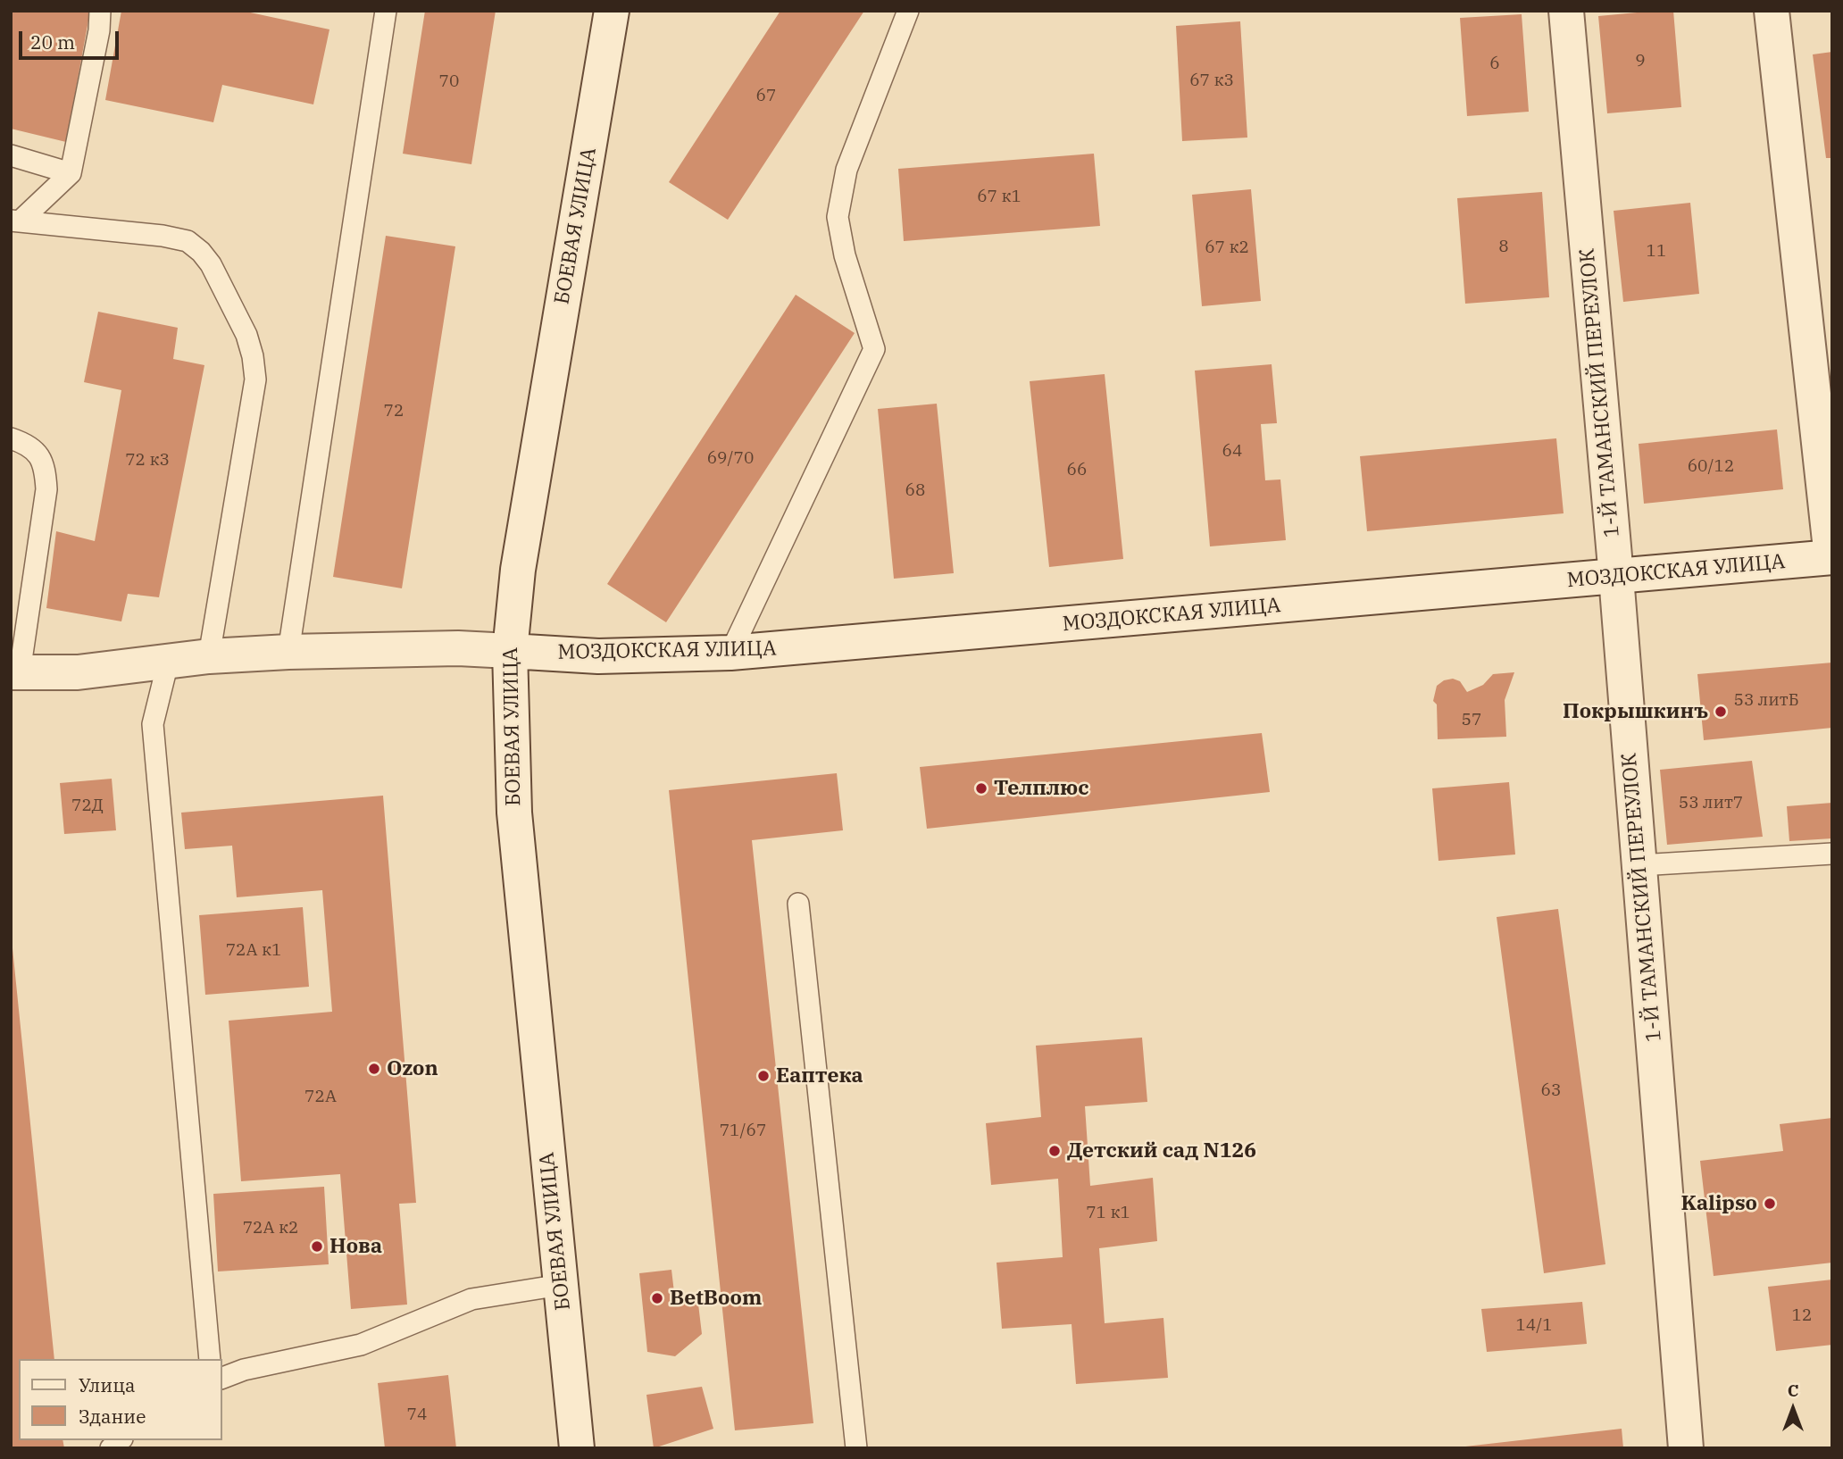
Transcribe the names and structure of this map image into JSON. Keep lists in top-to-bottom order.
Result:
{
  "streets": {
    "main road": ["БОЕВАЯ УЛИЦА", "1-Й ТАМАНСКИЙ ПЕРЕУЛОК", "МОЗДОКСКАЯ УЛИЦА"]
  },
  "crossings": [
    ["БОЕВАЯ УЛИЦА", "МОЗДОКСКАЯ УЛИЦА"],
    ["1-Й ТАМАНСКИЙ ПЕРЕУЛОК", "МОЗДОКСКАЯ УЛИЦА"]
  ],
  "places": [
    "Покрышкинъ",
    "Телплюс",
    "Ozon",
    "Еаптека",
    "Детский сад N126",
    "Kalipso",
    "Нова",
    "BetBoom"
  ],
  "house_numbers": [
    "9",
    "6",
    "67 к3",
    "70",
    "67",
    "67 к1",
    "8",
    "67 к2",
    "11",
    "72",
    "64",
    "69/70",
    "72 к3",
    "60/12",
    "66",
    "68",
    "53 литБ",
    "57",
    "53 лит7",
    "72Д",
    "72А к1",
    "63",
    "72А",
    "71/67",
    "71 к1",
    "72А к2",
    "12",
    "14/1",
    "74"
  ],
  "legend": ["Улица", "Здание"],
  "scale_bar": "20 m",
  "north": "top"
}
